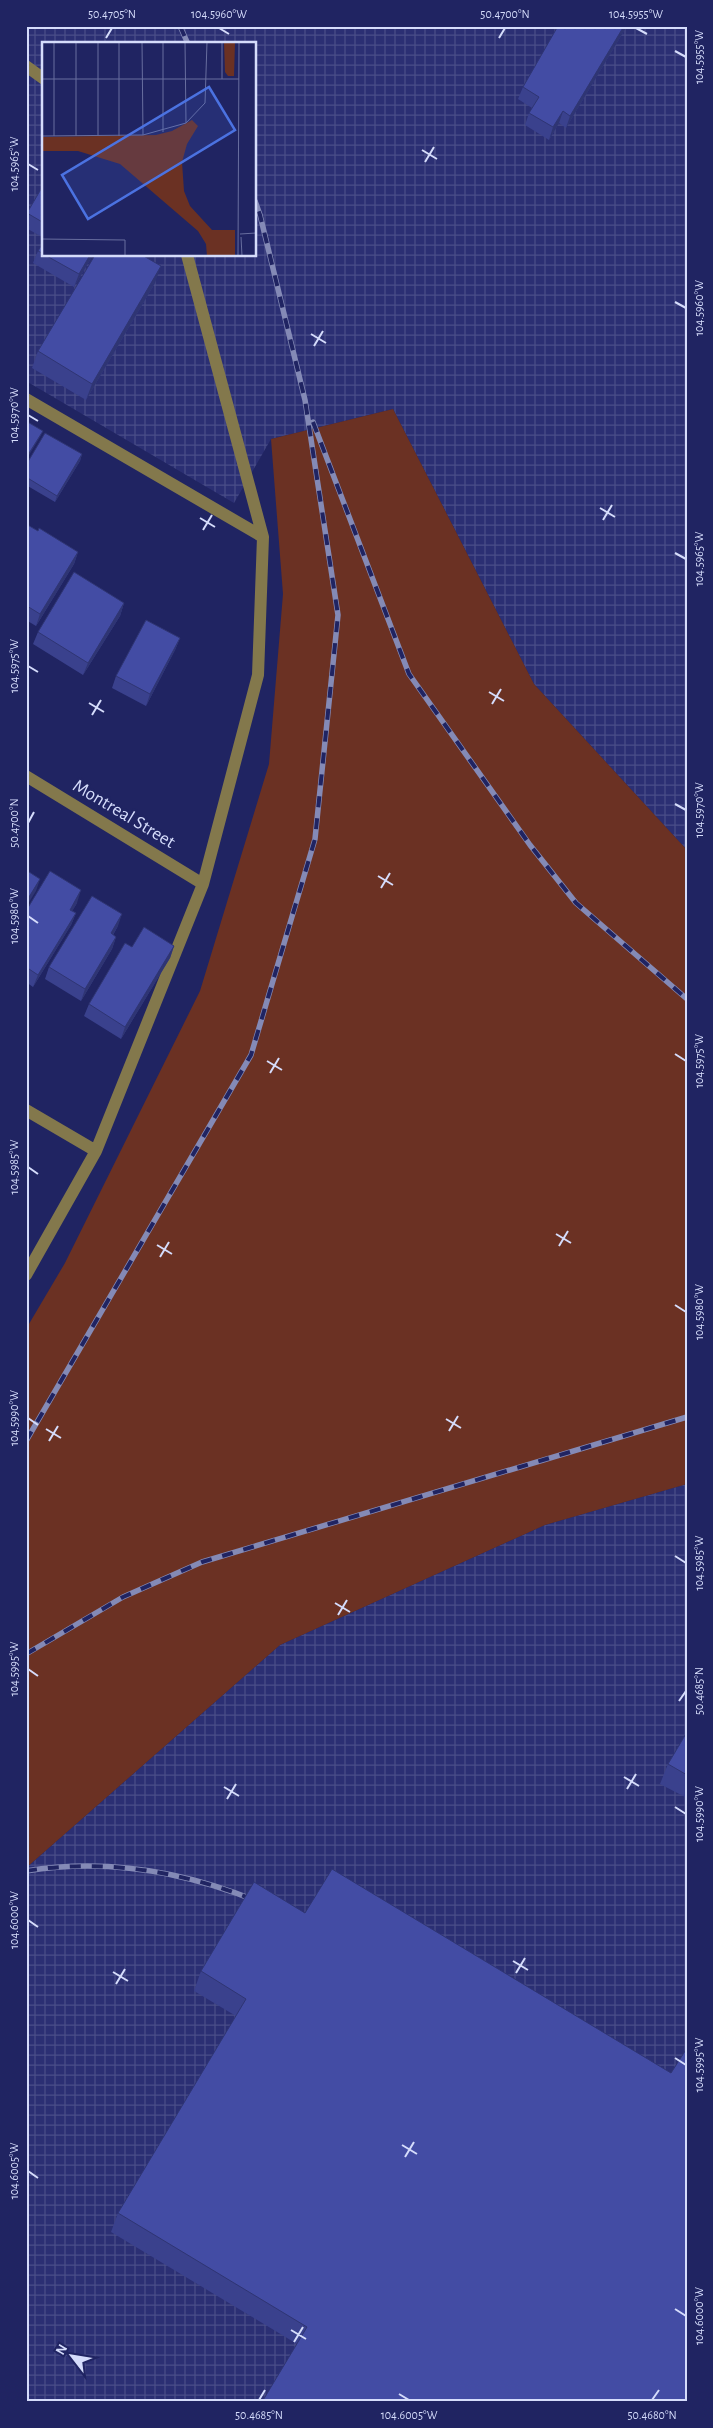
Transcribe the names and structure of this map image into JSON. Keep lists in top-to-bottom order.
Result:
{
  "streets": {
    "street": ["Montreal Street"]
  },
  "north": "top left",
  "coordinates": [
    "50.4705°N",
    "104.5960°W",
    "50.4700°N",
    "104.5955°W",
    "104.5965°W",
    "104.5970°W",
    "104.5975°W",
    "104.5980°W",
    "104.5985°W",
    "104.5990°W",
    "104.5995°W",
    "50.4685°N",
    "104.6000°W",
    "104.6005°W",
    "50.4680°N"
  ]
}
